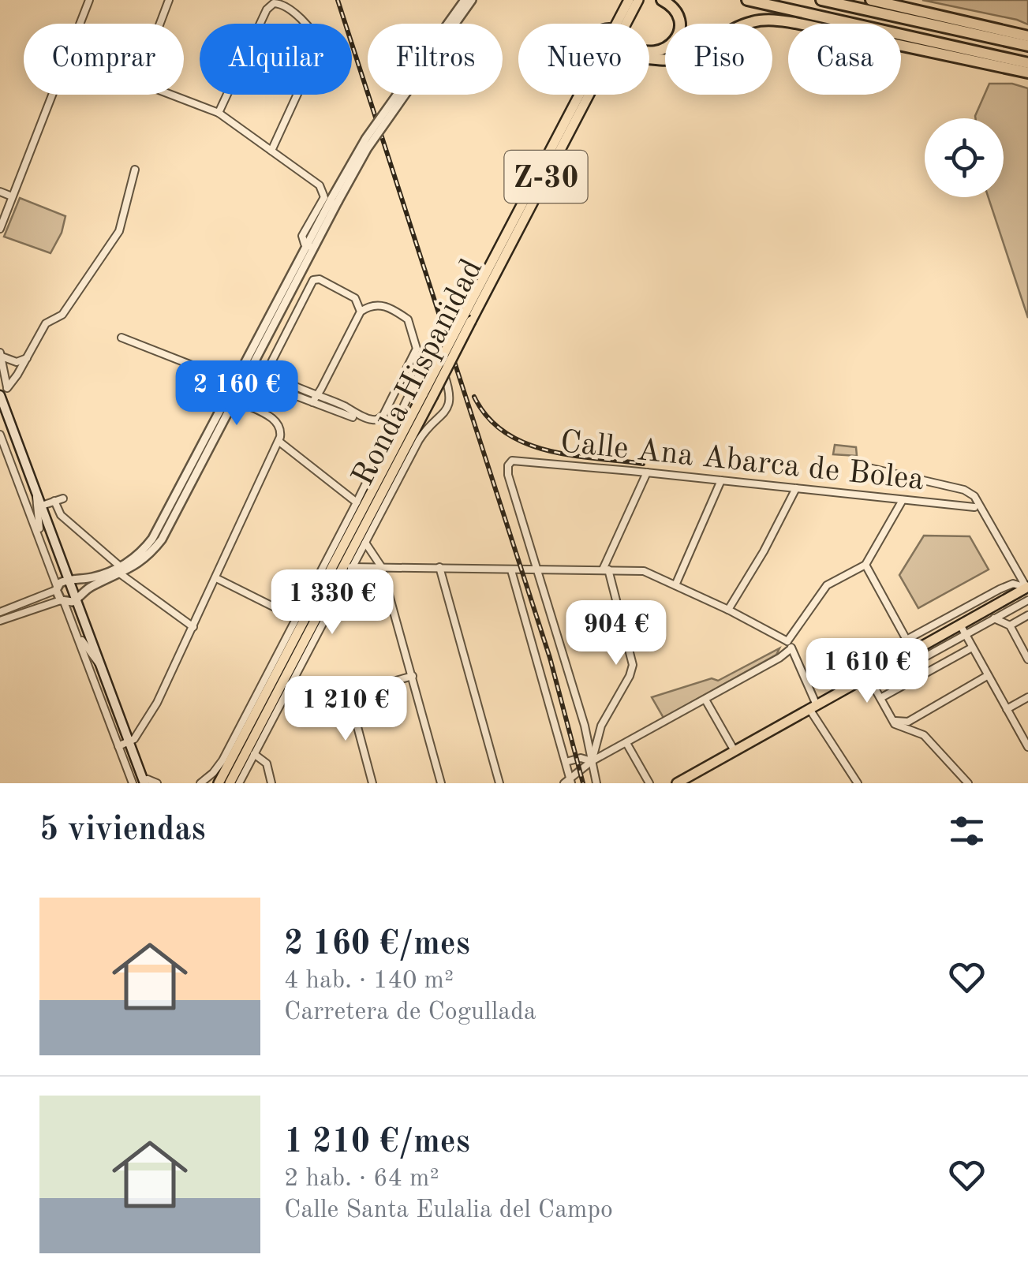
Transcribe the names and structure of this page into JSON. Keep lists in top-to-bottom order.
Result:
{
  "streets": {
    "main road": ["Z-30", "Ronda Hispanidad"],
    "street": ["Calle Ana Abarca de Bolea"]
  },
  "page": {
    "chip": [
      "Comprar",
      "Alquilar",
      "Filtros",
      "Nuevo",
      "Piso",
      "Casa"
    ],
    "price": [
      "2 160 €",
      "1 330 €",
      "904 €",
      "1 610 €",
      "1 210 €"
    ],
    "heading": "5 viviendas",
    "list": [
      {
        "name": "2 160 €/mes",
        "note": "4 hab. · 140 m² · Carretera de Cogullada"
      },
      {
        "name": "1 210 €/mes",
        "note": "2 hab. · 64 m² · Calle Santa Eulalia del Campo"
      }
    ]
  }
}
